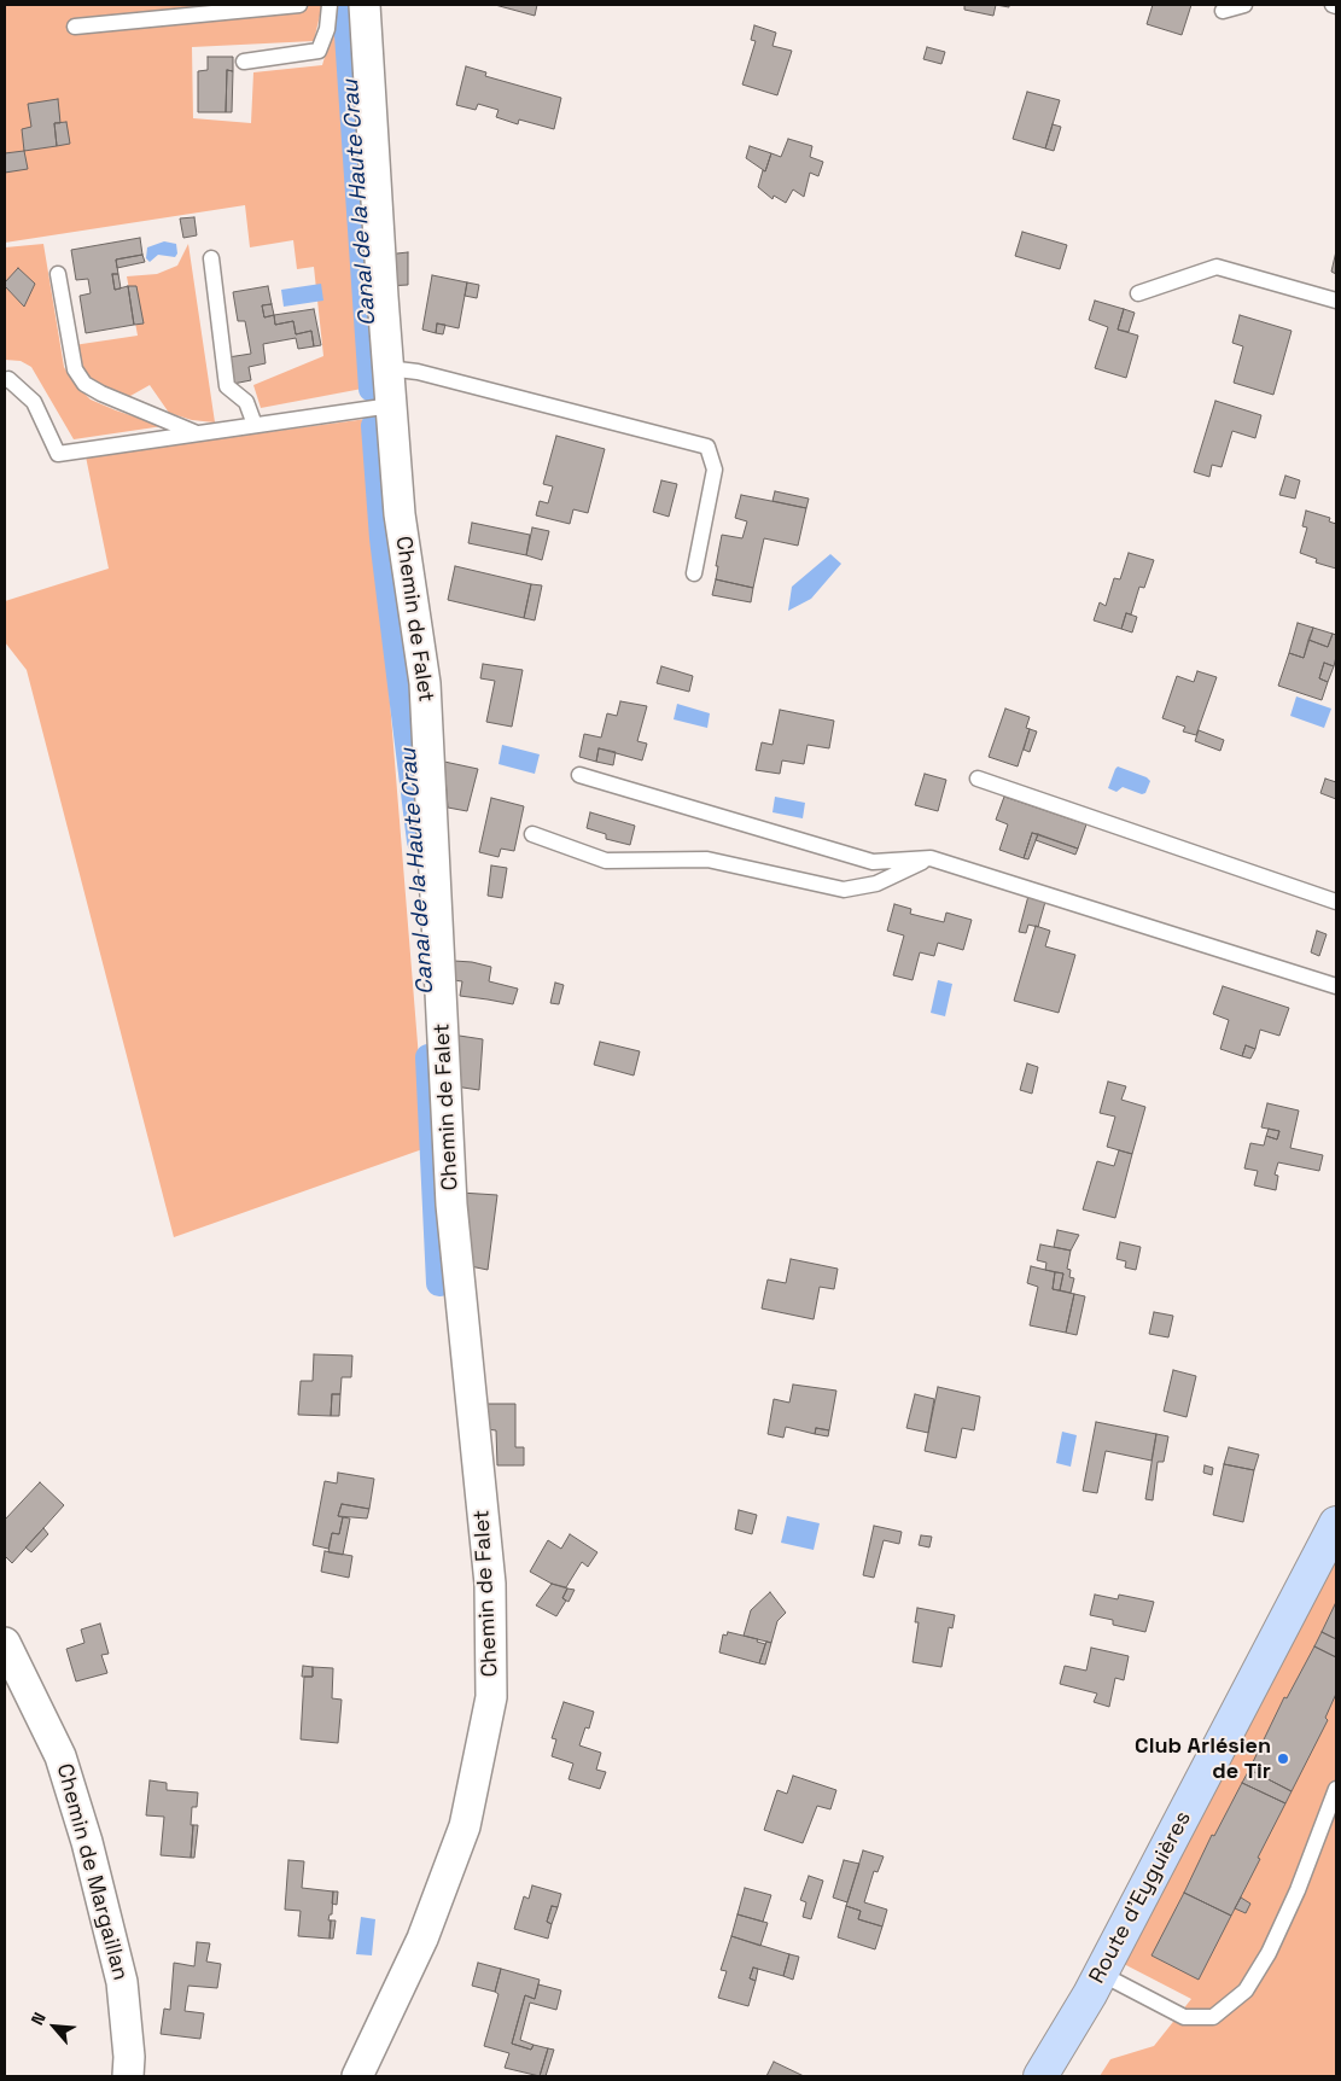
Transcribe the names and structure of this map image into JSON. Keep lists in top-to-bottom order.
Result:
{
  "streets": {
    "main road": ["Route d'Eyguières"],
    "street": ["Chemin de Falet", "Chemin de Margaillan"]
  },
  "water": ["Canal de la Haute Crau"],
  "places": ["Club Arlésien de Tir"],
  "north": "top left"
}
